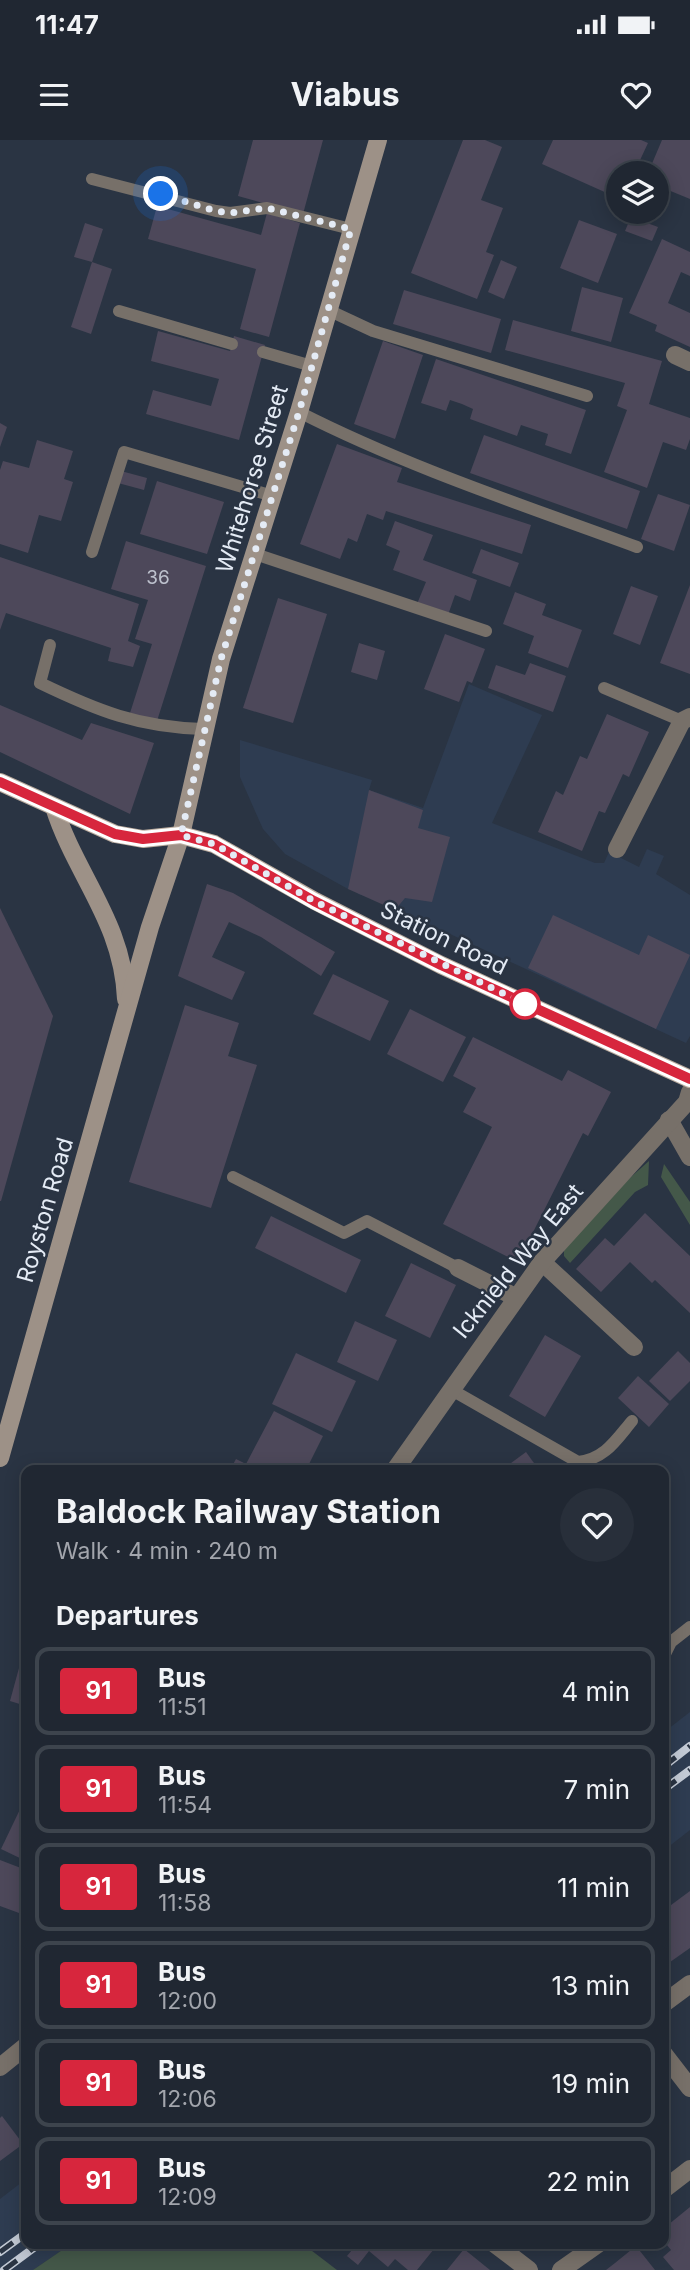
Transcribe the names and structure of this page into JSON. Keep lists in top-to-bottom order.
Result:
{
  "streets": {
    "main road": ["Whitehorse Street", "Station Road", "Royston Road"],
    "street": ["Icknield Way East"]
  },
  "crossings": [
    ["Whitehorse Street", "Station Road"],
    ["Whitehorse Street", "Royston Road"],
    ["Station Road", "Royston Road"]
  ],
  "lines": ["bus line 91"],
  "house_numbers": ["36"],
  "page": {
    "status": "11:47",
    "header": "Viabus",
    "heading": [
      ["Baldock Railway Station", "Walk · 4 min · 240 m"],
      "Departures"
    ],
    "list": [
      {
        "mark": "91",
        "name": "Bus",
        "note": "11:51",
        "value": "4 min"
      },
      {
        "mark": "91",
        "name": "Bus",
        "note": "11:54",
        "value": "7 min"
      },
      {
        "mark": "91",
        "name": "Bus",
        "note": "11:58",
        "value": "11 min"
      },
      {
        "mark": "91",
        "name": "Bus",
        "note": "12:00",
        "value": "13 min"
      },
      {
        "mark": "91",
        "name": "Bus",
        "note": "12:06",
        "value": "19 min"
      },
      {
        "mark": "91",
        "name": "Bus",
        "note": "12:09",
        "value": "22 min"
      }
    ]
  }
}
